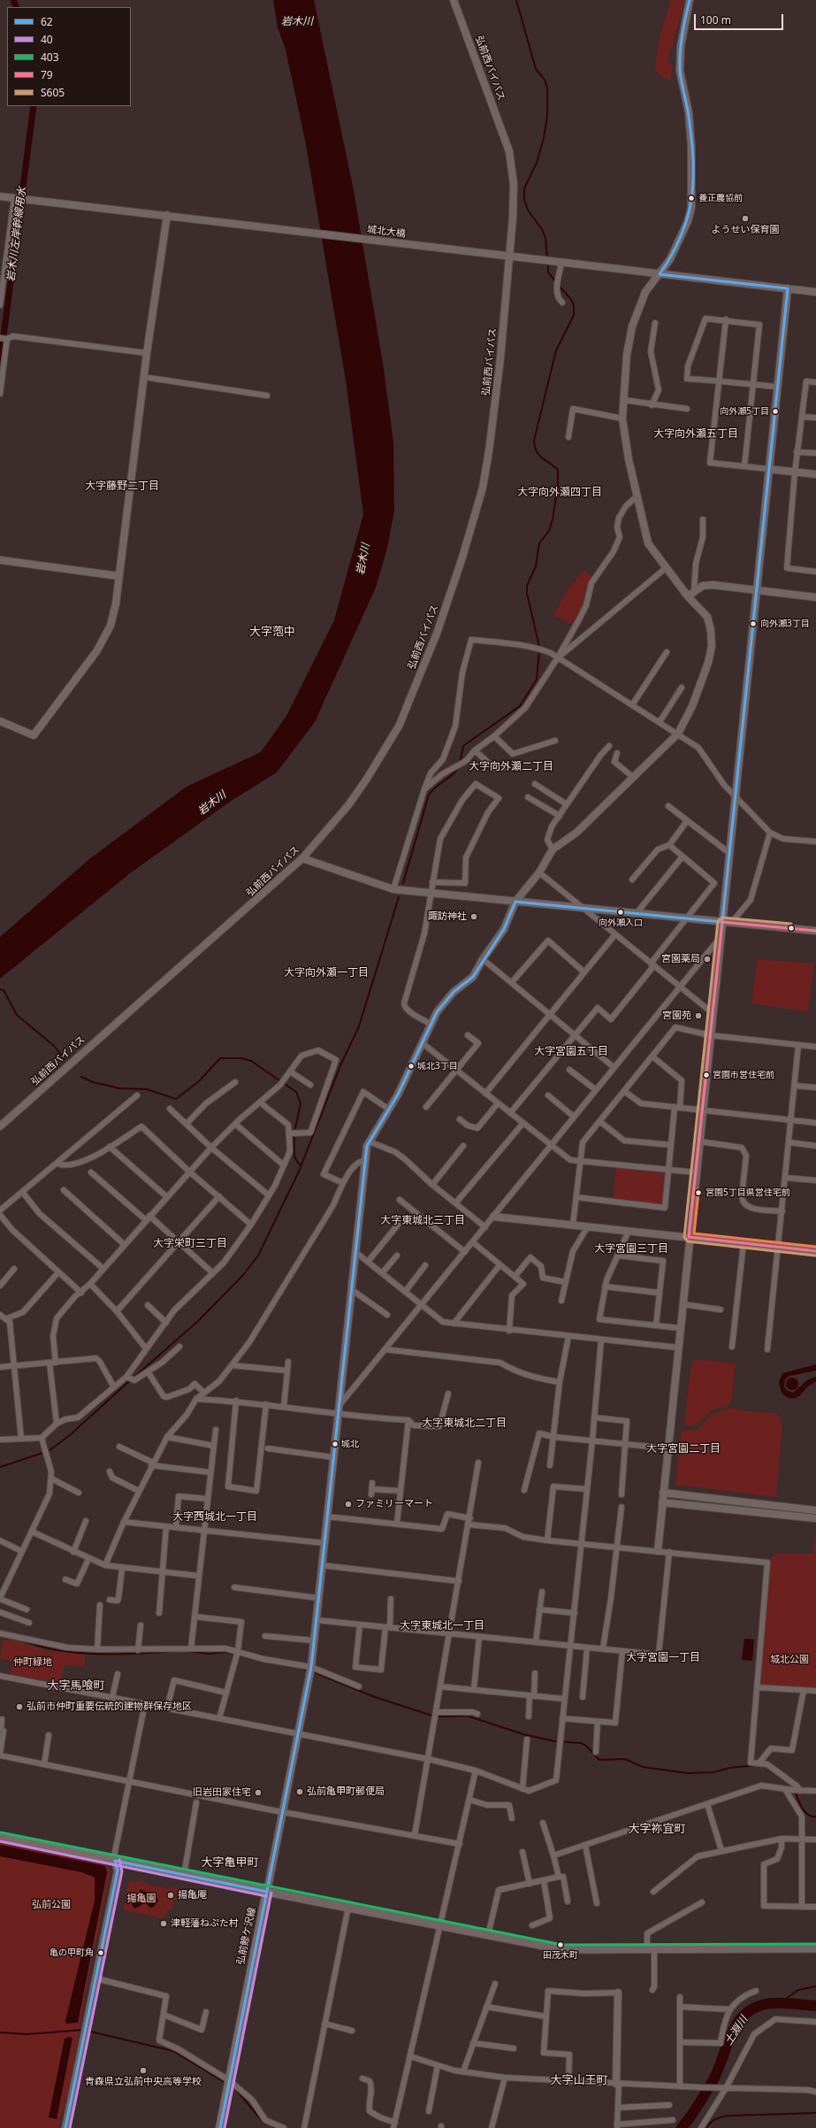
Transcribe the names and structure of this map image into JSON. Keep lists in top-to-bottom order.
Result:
{
  "streets": {
    "main road": ["弘前鰺ケ沢線"],
    "street": ["弘前西バイパス", "城北大橋"]
  },
  "crossings": [
    ["弘前西バイパス", "城北大橋"]
  ],
  "districts": [
    "大字向外瀬五丁目",
    "大字藤野二丁目",
    "大字向外瀬四丁目",
    "大字萢中",
    "大字向外瀬二丁目",
    "大字向外瀬一丁目",
    "大字宮園五丁目",
    "大字東城北三丁目",
    "大字栄町三丁目",
    "大字宮園三丁目",
    "大字東城北二丁目",
    "大字宮園二丁目",
    "大字西城北一丁目",
    "大字東城北一丁目",
    "大字宮園一丁目",
    "大字馬喰町",
    "大字祢宜町",
    "大字亀甲町",
    "大字山王町"
  ],
  "water": ["岩木川", "岩木川左岸幹線用水", "土淵川"],
  "parks": [
    "城北公園",
    "仲町緑地",
    "揚亀園",
    "弘前公園"
  ],
  "places": [
    "養正農協前",
    "ようせい保育園",
    "向外瀬5丁目",
    "向外瀬3丁目",
    "向外瀬入口",
    "諏訪神社",
    "宮園薬局",
    "宮園苑",
    "城北3丁目",
    "宮園市営住宅前",
    "宮園5丁目県営住宅前",
    "城北",
    "ファミリーマート",
    "弘前市仲町重要伝統的建物群保存地区",
    "弘前亀甲町郵便局",
    "旧岩田家住宅",
    "揚亀庵",
    "津軽藩ねぷた村",
    "田茂木町",
    "亀の甲町角",
    "青森県立弘前中央高等学校"
  ],
  "lines": [
    "transit line 62",
    "transit line S605",
    "transit line 79",
    "transit line 403",
    "transit line 40"
  ],
  "legend": [
    "62",
    "40",
    "403",
    "79",
    "S605"
  ],
  "scale_bar": "100 m"
}
